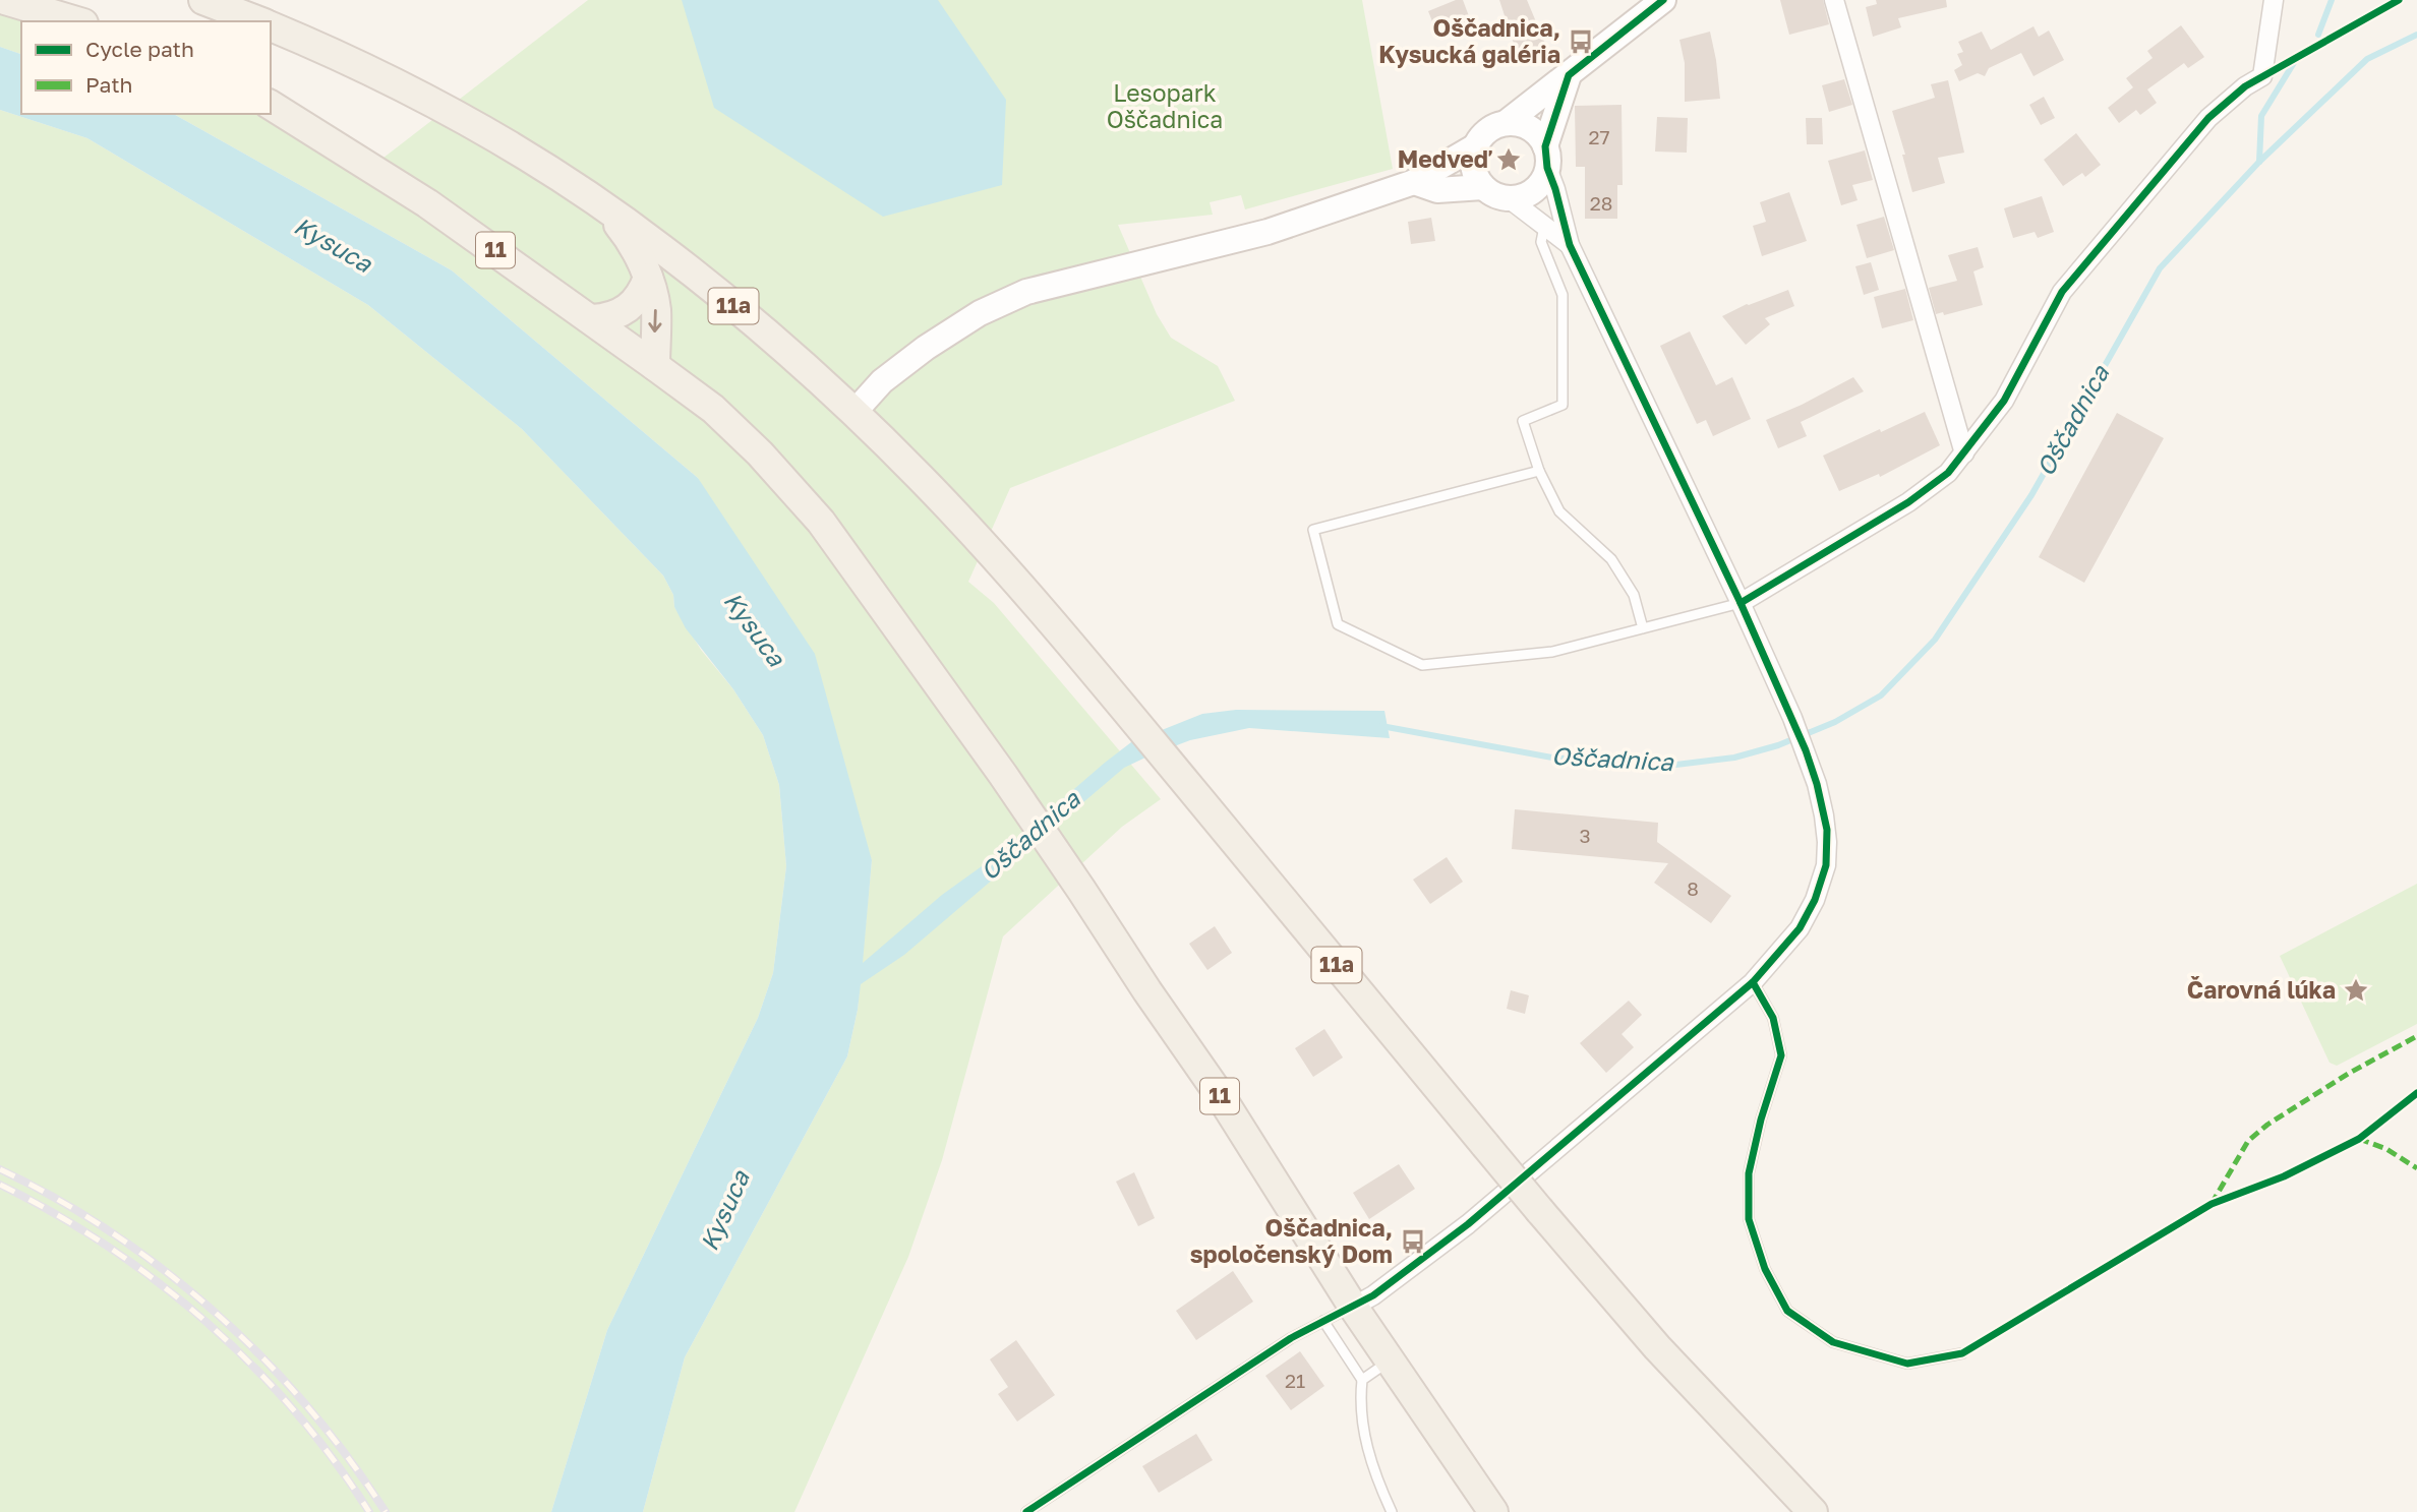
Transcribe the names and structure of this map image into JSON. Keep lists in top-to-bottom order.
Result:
{
  "streets": {
    "main road": ["11", "11a"]
  },
  "water": ["Kysuca", "Oščadnica"],
  "parks": ["Lesopark Oščadnica"],
  "places": {
    "bus stop": ["Oščadnica, Kysucká galéria", "Oščadnica, spoločenský Dom"],
    "place": ["Medveď", "Čarovná lúka"]
  },
  "house_numbers": [
    "27",
    "28",
    "3",
    "8",
    "21"
  ],
  "legend": ["Cycle path", "Path"]
}
